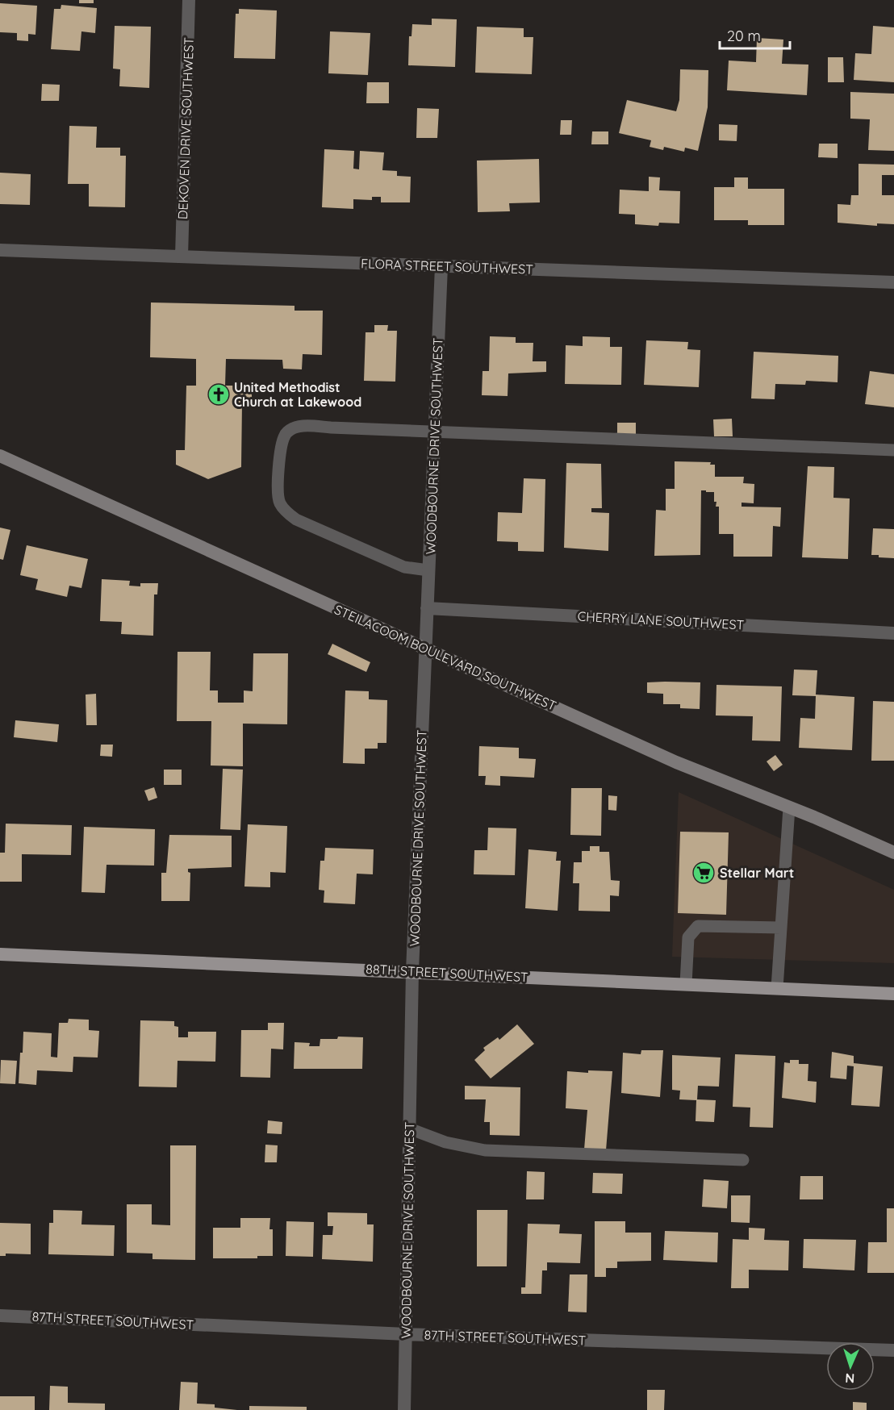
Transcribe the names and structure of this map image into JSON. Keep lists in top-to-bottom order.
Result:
{
  "streets": {
    "main road": ["STEILACOOM BOULEVARD SOUTHWEST", "88TH STREET SOUTHWEST"],
    "street": [
      "DEKOVEN DRIVE SOUTHWEST",
      "FLORA STREET SOUTHWEST",
      "WOODBOURNE DRIVE SOUTHWEST",
      "CHERRY LANE SOUTHWEST",
      "87TH STREET SOUTHWEST"
    ]
  },
  "crossings": [
    ["DEKOVEN DRIVE SOUTHWEST", "FLORA STREET SOUTHWEST"],
    ["FLORA STREET SOUTHWEST", "WOODBOURNE DRIVE SOUTHWEST"],
    ["WOODBOURNE DRIVE SOUTHWEST", "CHERRY LANE SOUTHWEST"],
    ["WOODBOURNE DRIVE SOUTHWEST", "STEILACOOM BOULEVARD SOUTHWEST"],
    ["WOODBOURNE DRIVE SOUTHWEST", "88TH STREET SOUTHWEST"],
    ["WOODBOURNE DRIVE SOUTHWEST", "87TH STREET SOUTHWEST"]
  ],
  "places": {
    "church": ["United Methodist Church at Lakewood"],
    "supermarket": ["Stellar Mart"]
  },
  "scale_bar": "20 m",
  "north": "bottom"
}
